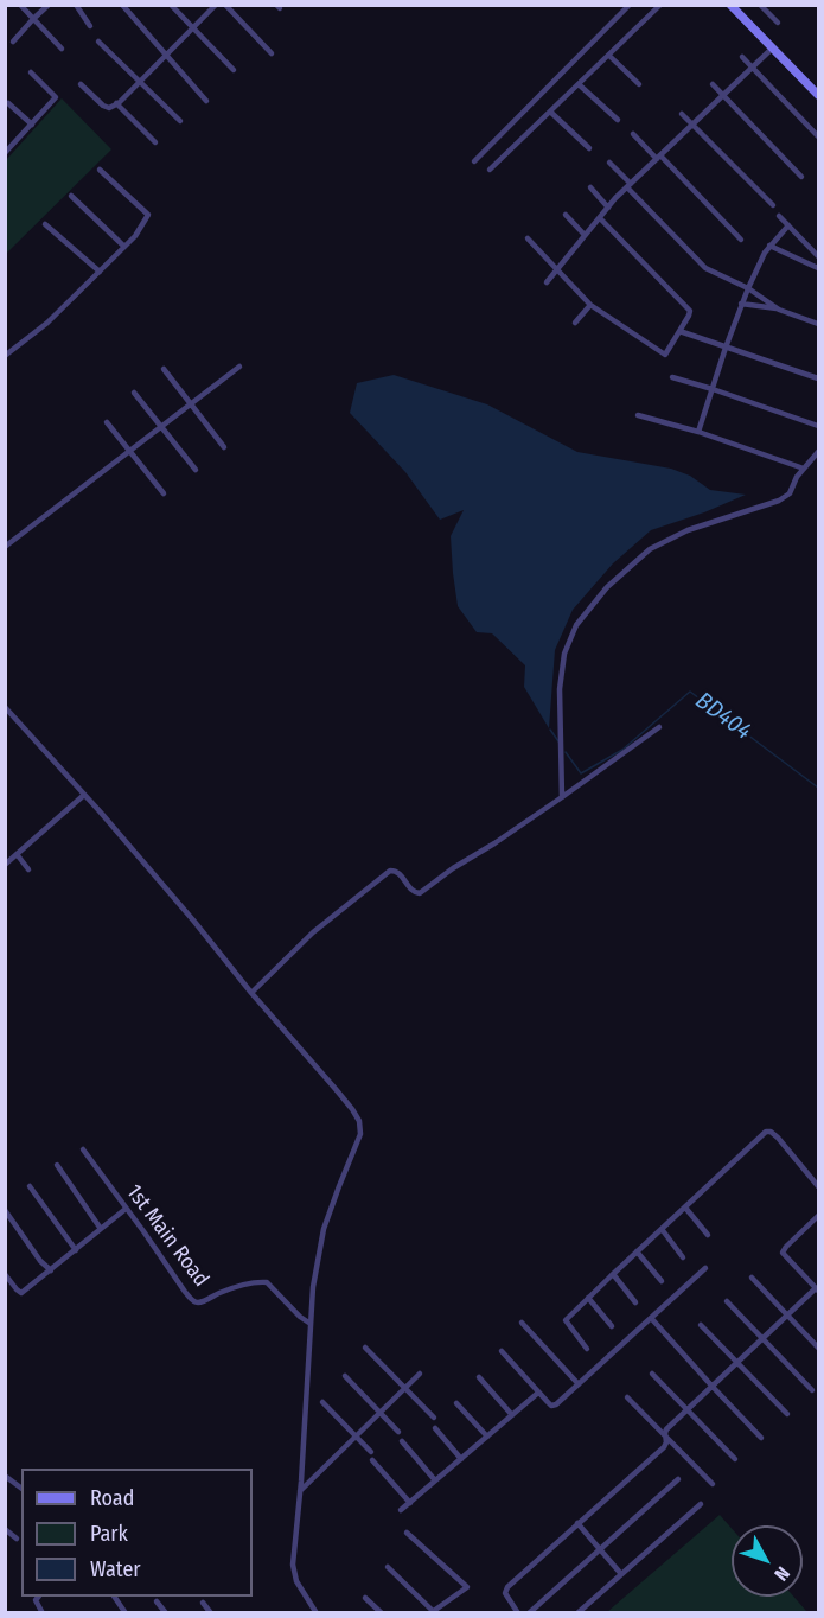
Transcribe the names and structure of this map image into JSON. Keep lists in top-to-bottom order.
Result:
{
  "streets": {
    "street": ["1st Main Road"]
  },
  "water": ["BD404"],
  "legend": ["Road", "Park", "Water"],
  "north": "bottom right"
}
